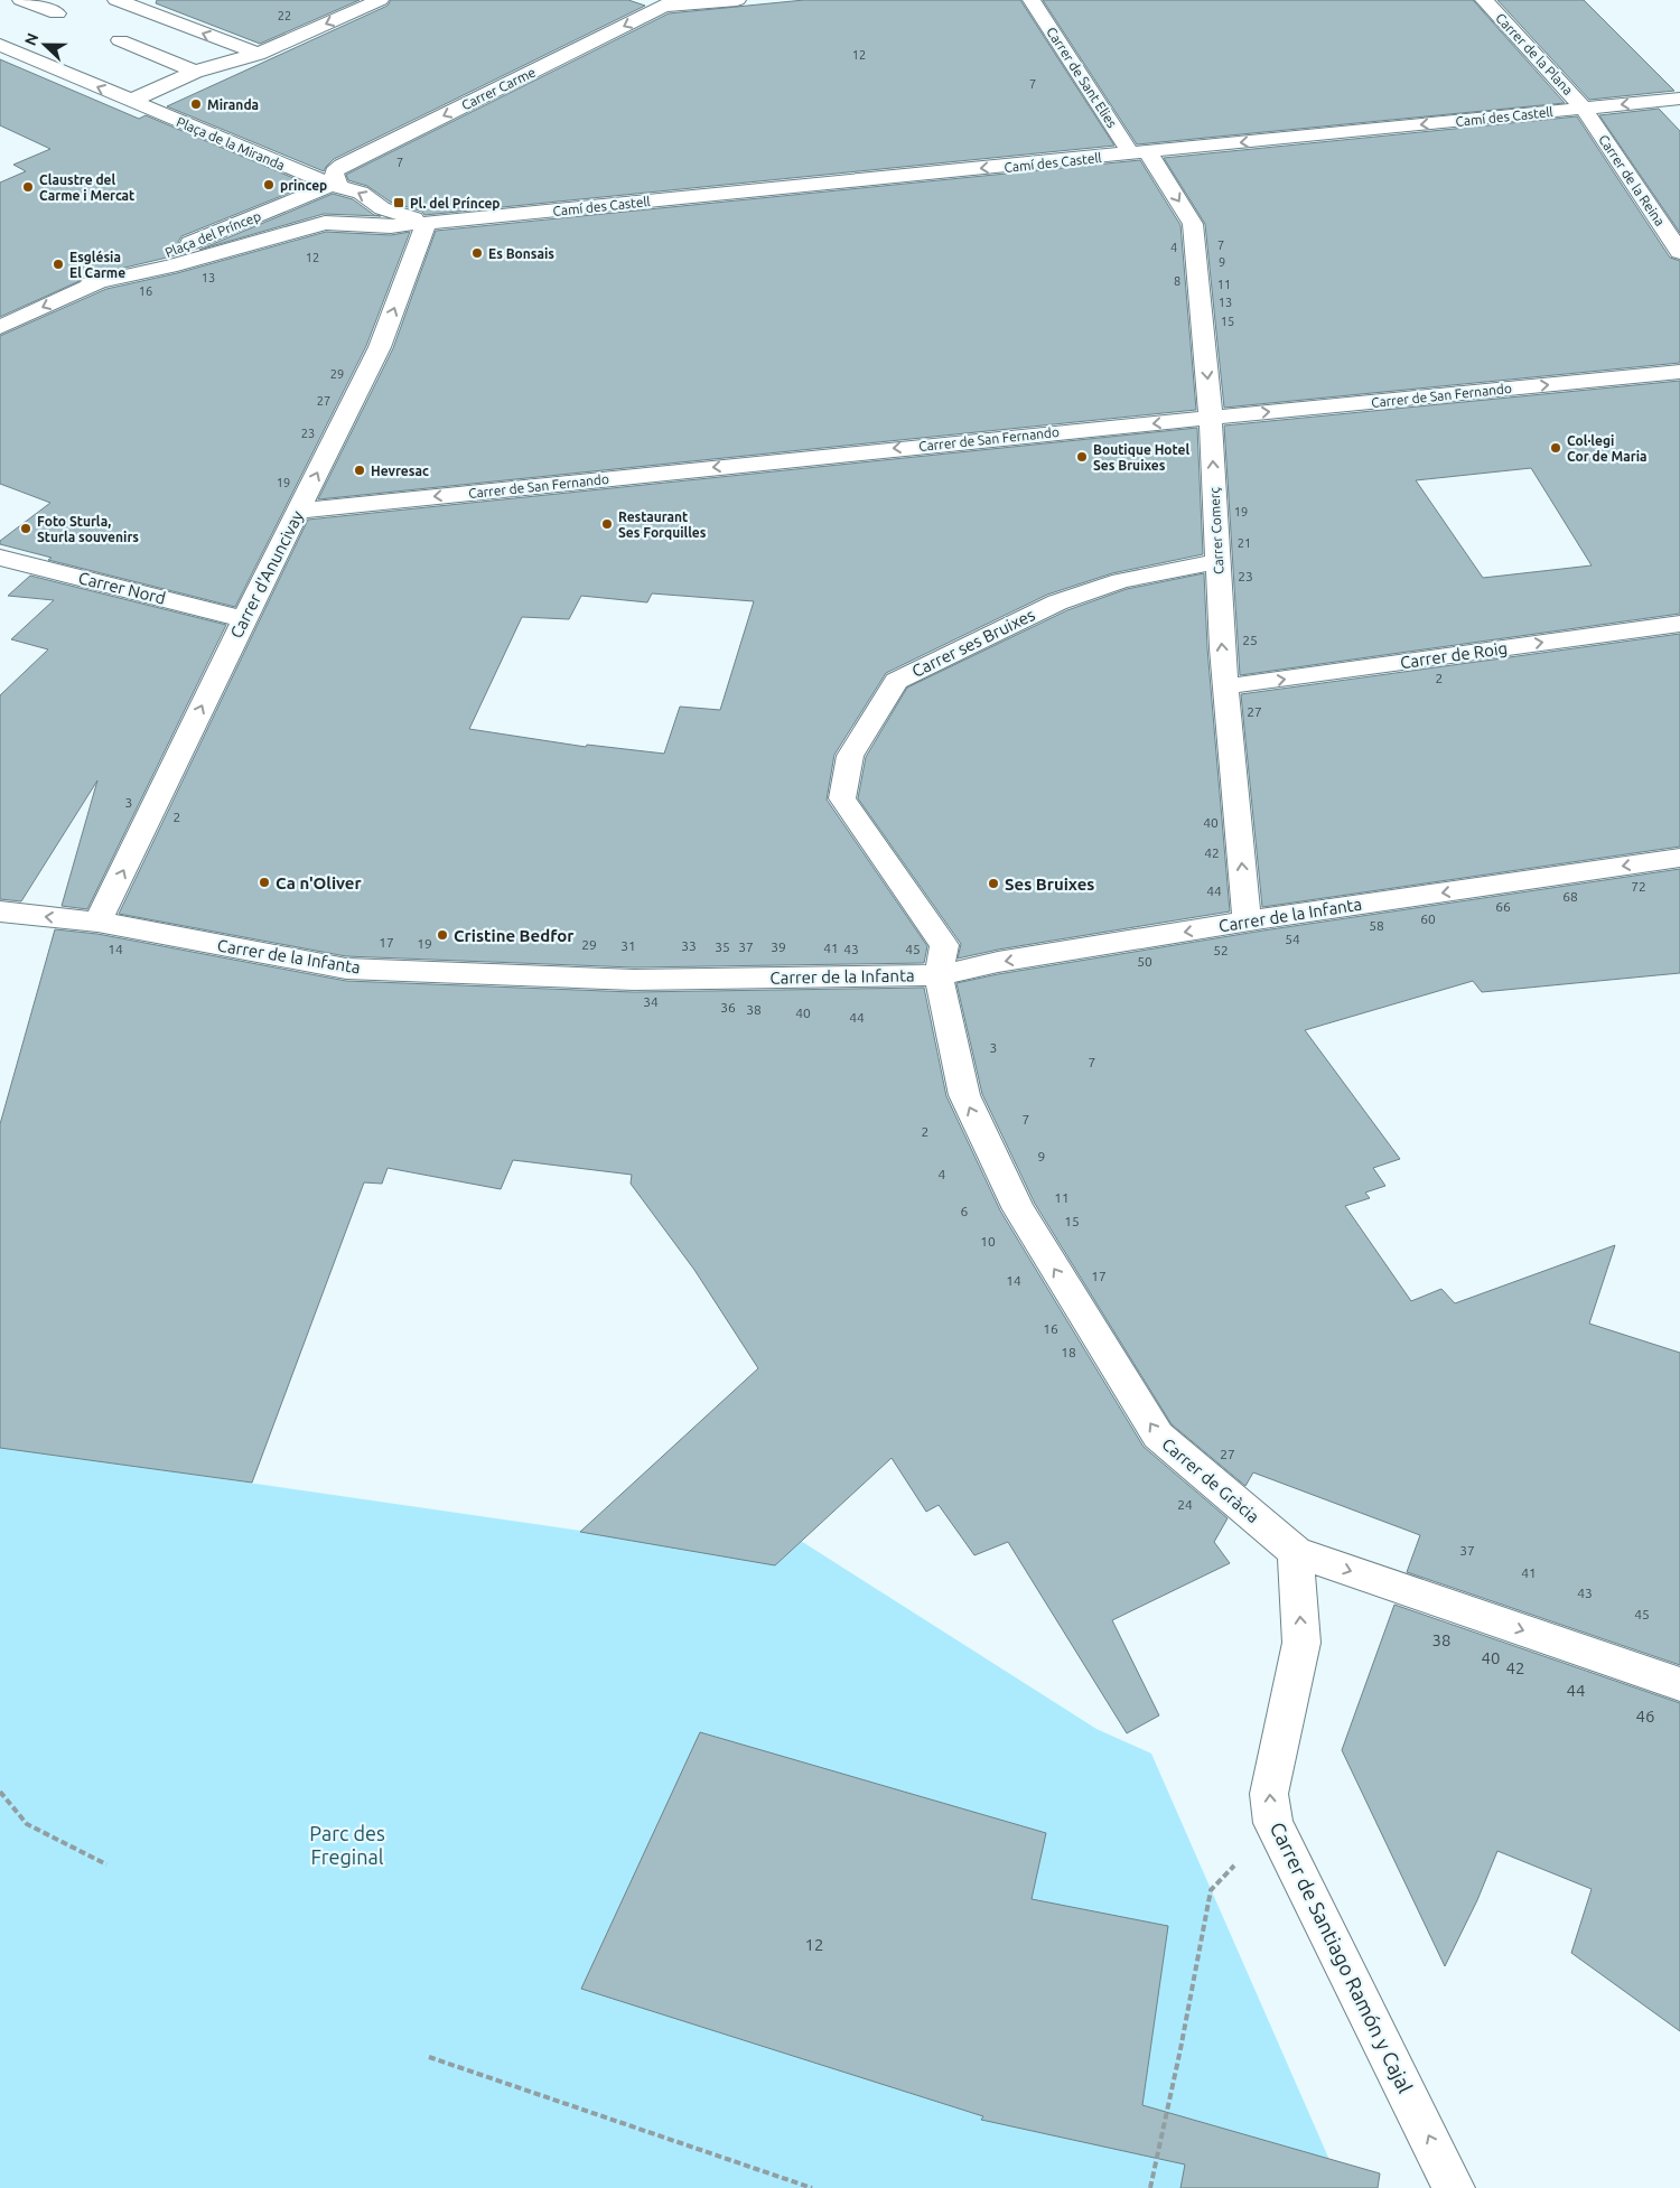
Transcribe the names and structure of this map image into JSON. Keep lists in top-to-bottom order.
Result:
{
  "streets": {
    "street": [
      "Carrer de la Plana",
      "Carrer de Sant Elies",
      "Carrer Carme",
      "Camí des Castell",
      "Plaça de la Miranda",
      "Carrer de la Reina",
      "Plaça del Príncep",
      "Carrer de San Fernando",
      "Carrer Comerç",
      "Carrer d'Anuncivay",
      "Carrer Nord",
      "Carrer ses Bruixes",
      "Carrer de Roig",
      "Carrer de la Infanta",
      "Carrer de Gràcia",
      "Carrer de Santiago Ramón y Cajal"
    ]
  },
  "crossings": [
    ["Carrer de la Plana", "Camí des Castell"],
    ["Carrer de la Plana", "Carrer de la Reina"],
    ["Carrer de Sant Elies", "Camí des Castell"],
    ["Carrer de Sant Elies", "Carrer Comerç"],
    ["Carrer Carme", "Plaça de la Miranda"],
    ["Carrer Carme", "Plaça del Príncep"],
    ["Camí des Castell", "Carrer de la Reina"],
    ["Camí des Castell", "Plaça del Príncep"],
    ["Camí des Castell", "Carrer Comerç"],
    ["Camí des Castell", "Carrer d'Anuncivay"],
    ["Plaça de la Miranda", "Plaça del Príncep"],
    ["Carrer de San Fernando", "Carrer Comerç"],
    ["Carrer de San Fernando", "Carrer d'Anuncivay"],
    ["Carrer Comerç", "Carrer ses Bruixes"],
    ["Carrer Comerç", "Carrer de Roig"],
    ["Carrer Comerç", "Carrer de la Infanta"],
    ["Carrer d'Anuncivay", "Carrer Nord"],
    ["Carrer d'Anuncivay", "Carrer de la Infanta"],
    ["Carrer ses Bruixes", "Carrer de la Infanta"],
    ["Carrer ses Bruixes", "Carrer de Gràcia"],
    ["Carrer de la Infanta", "Carrer de Gràcia"],
    ["Carrer de Gràcia", "Carrer de Santiago Ramón y Cajal"]
  ],
  "one_way": [
    "Camí des Castell",
    "Carrer d'Anuncivay",
    "Carrer de Roig",
    "Carrer de la Infanta",
    "Carrer de Santiago Ramón y Cajal"
  ],
  "parks": ["Parc des Freginal"],
  "places": {
    "other": [
      "Miranda",
      "princep",
      "Claustre del Carme i Mercat",
      "Es Bonsais",
      "Església El Carme",
      "Col·legi Cor de Maria",
      "Boutique Hotel Ses Bruixes",
      "Hevresac",
      "Restaurant Ses Forquilles",
      "Foto Sturla, Sturla souvenirs",
      "Ca n'Oliver",
      "Ses Bruixes",
      "Cristine Bedfor"
    ],
    "transit": ["Pl. del Príncep"]
  },
  "house_numbers": [
    "22",
    "12",
    "7",
    "7",
    "7",
    "4",
    "12",
    "9",
    "13",
    "8",
    "11",
    "16",
    "13",
    "15",
    "29",
    "27",
    "23",
    "19",
    "19",
    "21",
    "23",
    "25",
    "2",
    "27",
    "3",
    "2",
    "40",
    "42",
    "72",
    "44",
    "68",
    "66",
    "60",
    "58",
    "54",
    "17",
    "19",
    "29",
    "31",
    "33",
    "35",
    "37",
    "39",
    "41",
    "14",
    "43",
    "45",
    "52",
    "50",
    "34",
    "36",
    "38",
    "40",
    "44",
    "3",
    "7",
    "7",
    "2",
    "9",
    "4",
    "11",
    "6",
    "15",
    "10",
    "17",
    "14",
    "16",
    "18",
    "27",
    "24",
    "37",
    "41",
    "43",
    "45",
    "38",
    "40",
    "42",
    "44",
    "46",
    "12"
  ],
  "north": "left"
}
